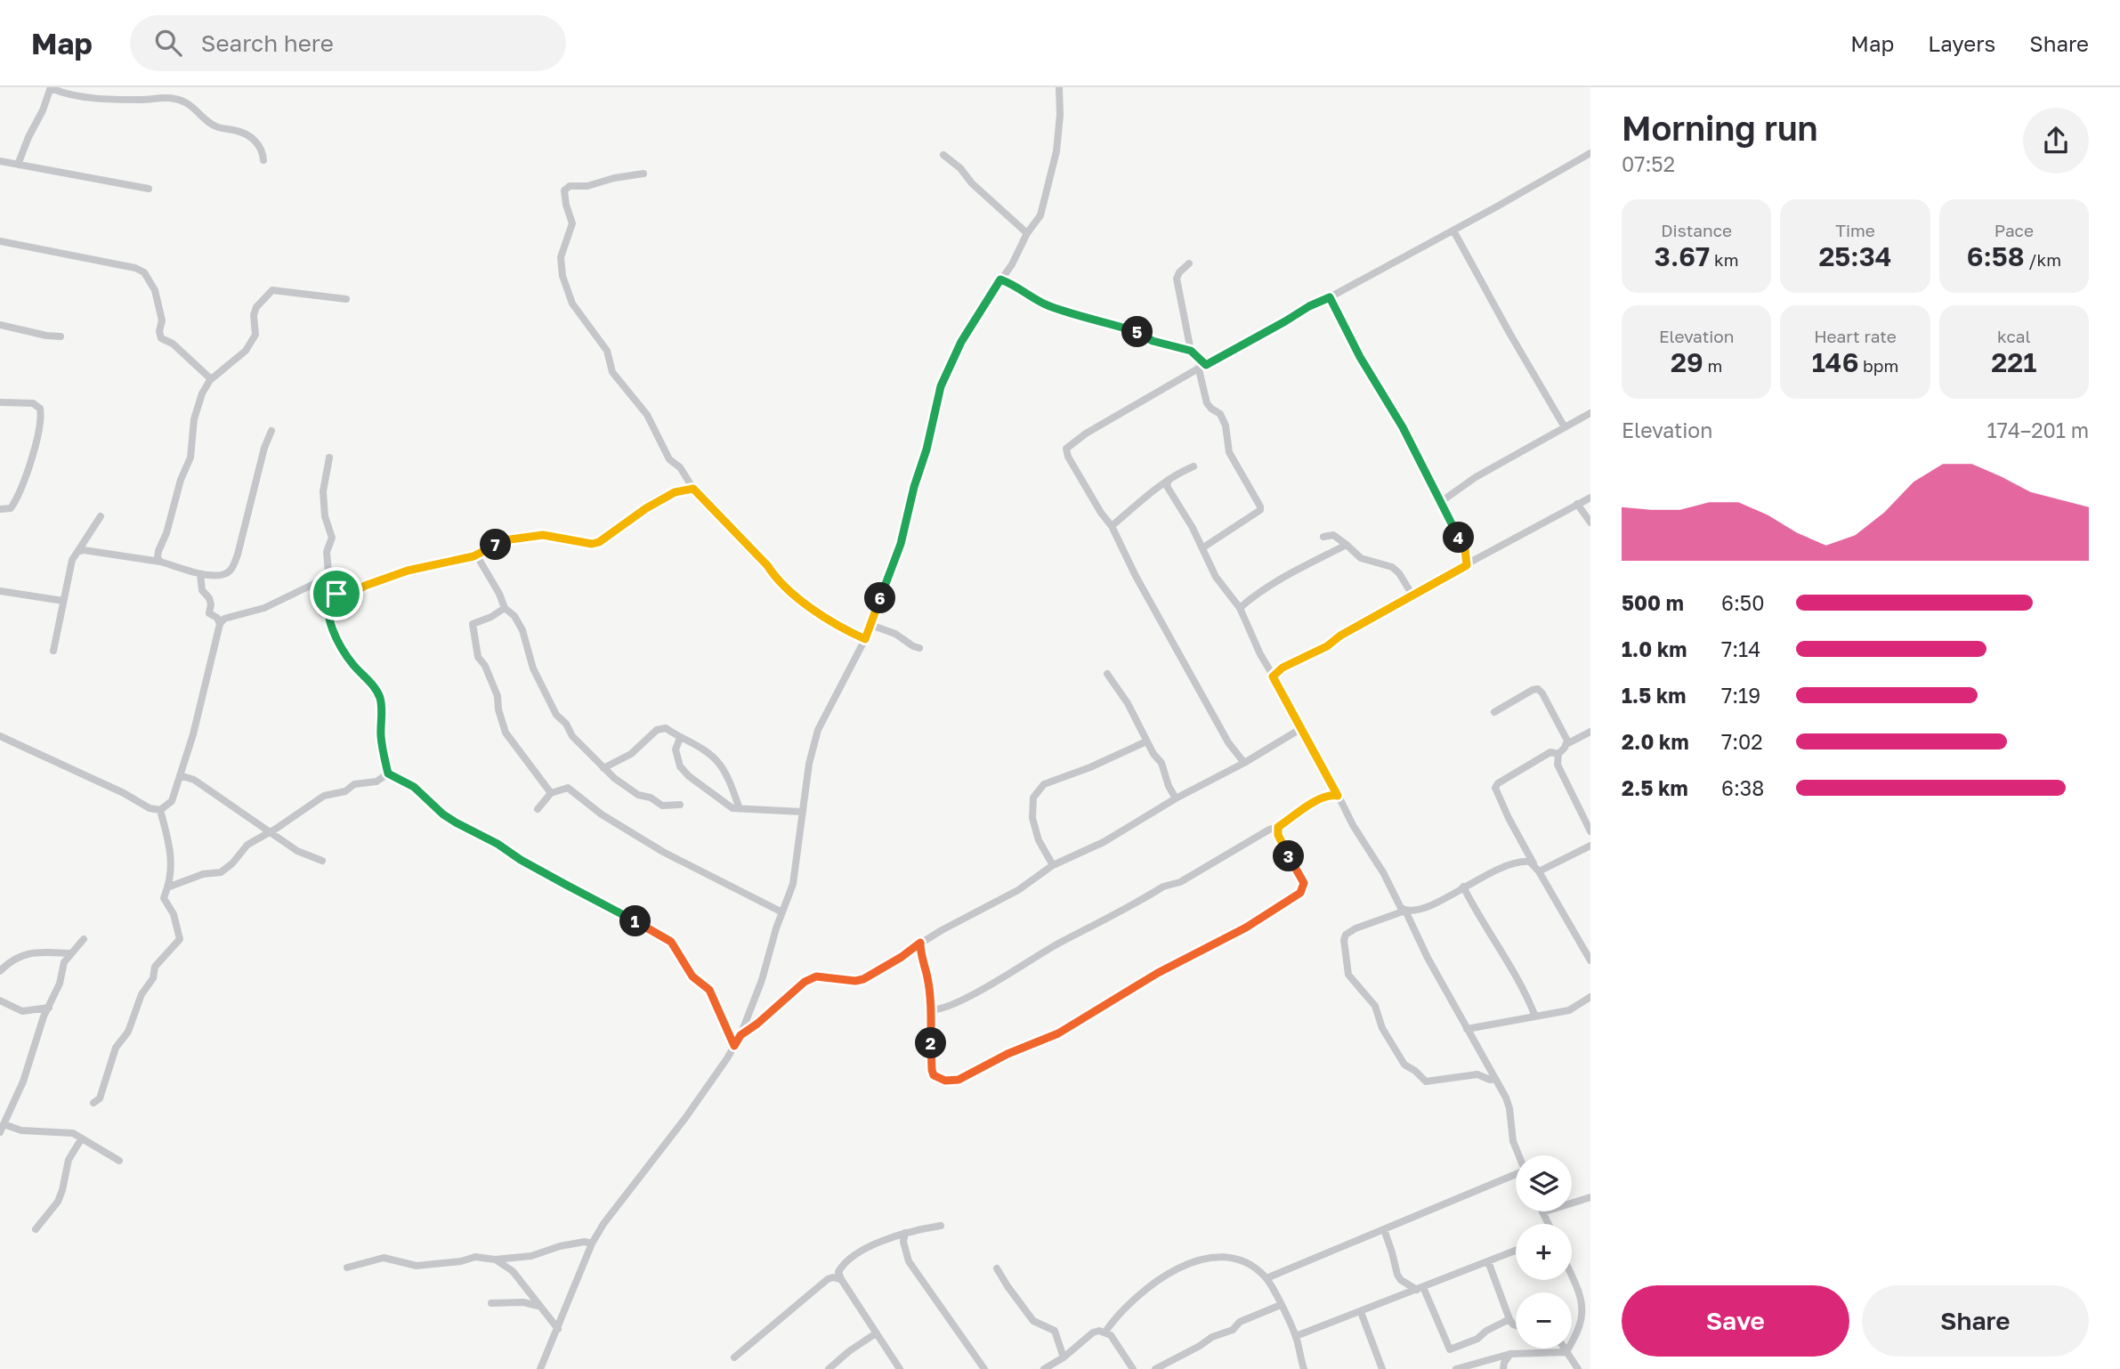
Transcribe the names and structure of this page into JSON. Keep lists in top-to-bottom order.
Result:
{
  "page": {
    "header": "Map",
    "search": "Search here",
    "nav": ["Map", "Layers", "Share"],
    "heading": ["Morning run", "07:52"],
    "stats": [
      ["Distance", "3.67 km"],
      ["Time", "25:34"],
      ["Pace", "6:58 /km"],
      ["Elevation", "29 m"],
      ["Heart rate", "146 bpm"],
      ["kcal", "221"]
    ],
    "pins": [
      "5",
      "4",
      "7",
      "6",
      "3",
      "1",
      "2"
    ],
    "chart": ["Elevation", "174–201 m"],
    "list": [
      {
        "name": "500 m",
        "note": "6:50"
      },
      {
        "name": "1.0 km",
        "note": "7:14"
      },
      {
        "name": "1.5 km",
        "note": "7:19"
      },
      {
        "name": "2.0 km",
        "note": "7:02"
      },
      {
        "name": "2.5 km",
        "note": "6:38"
      }
    ],
    "map_buttons": ["+", "−"],
    "buttons": ["Save", "Share"]
  }
}
